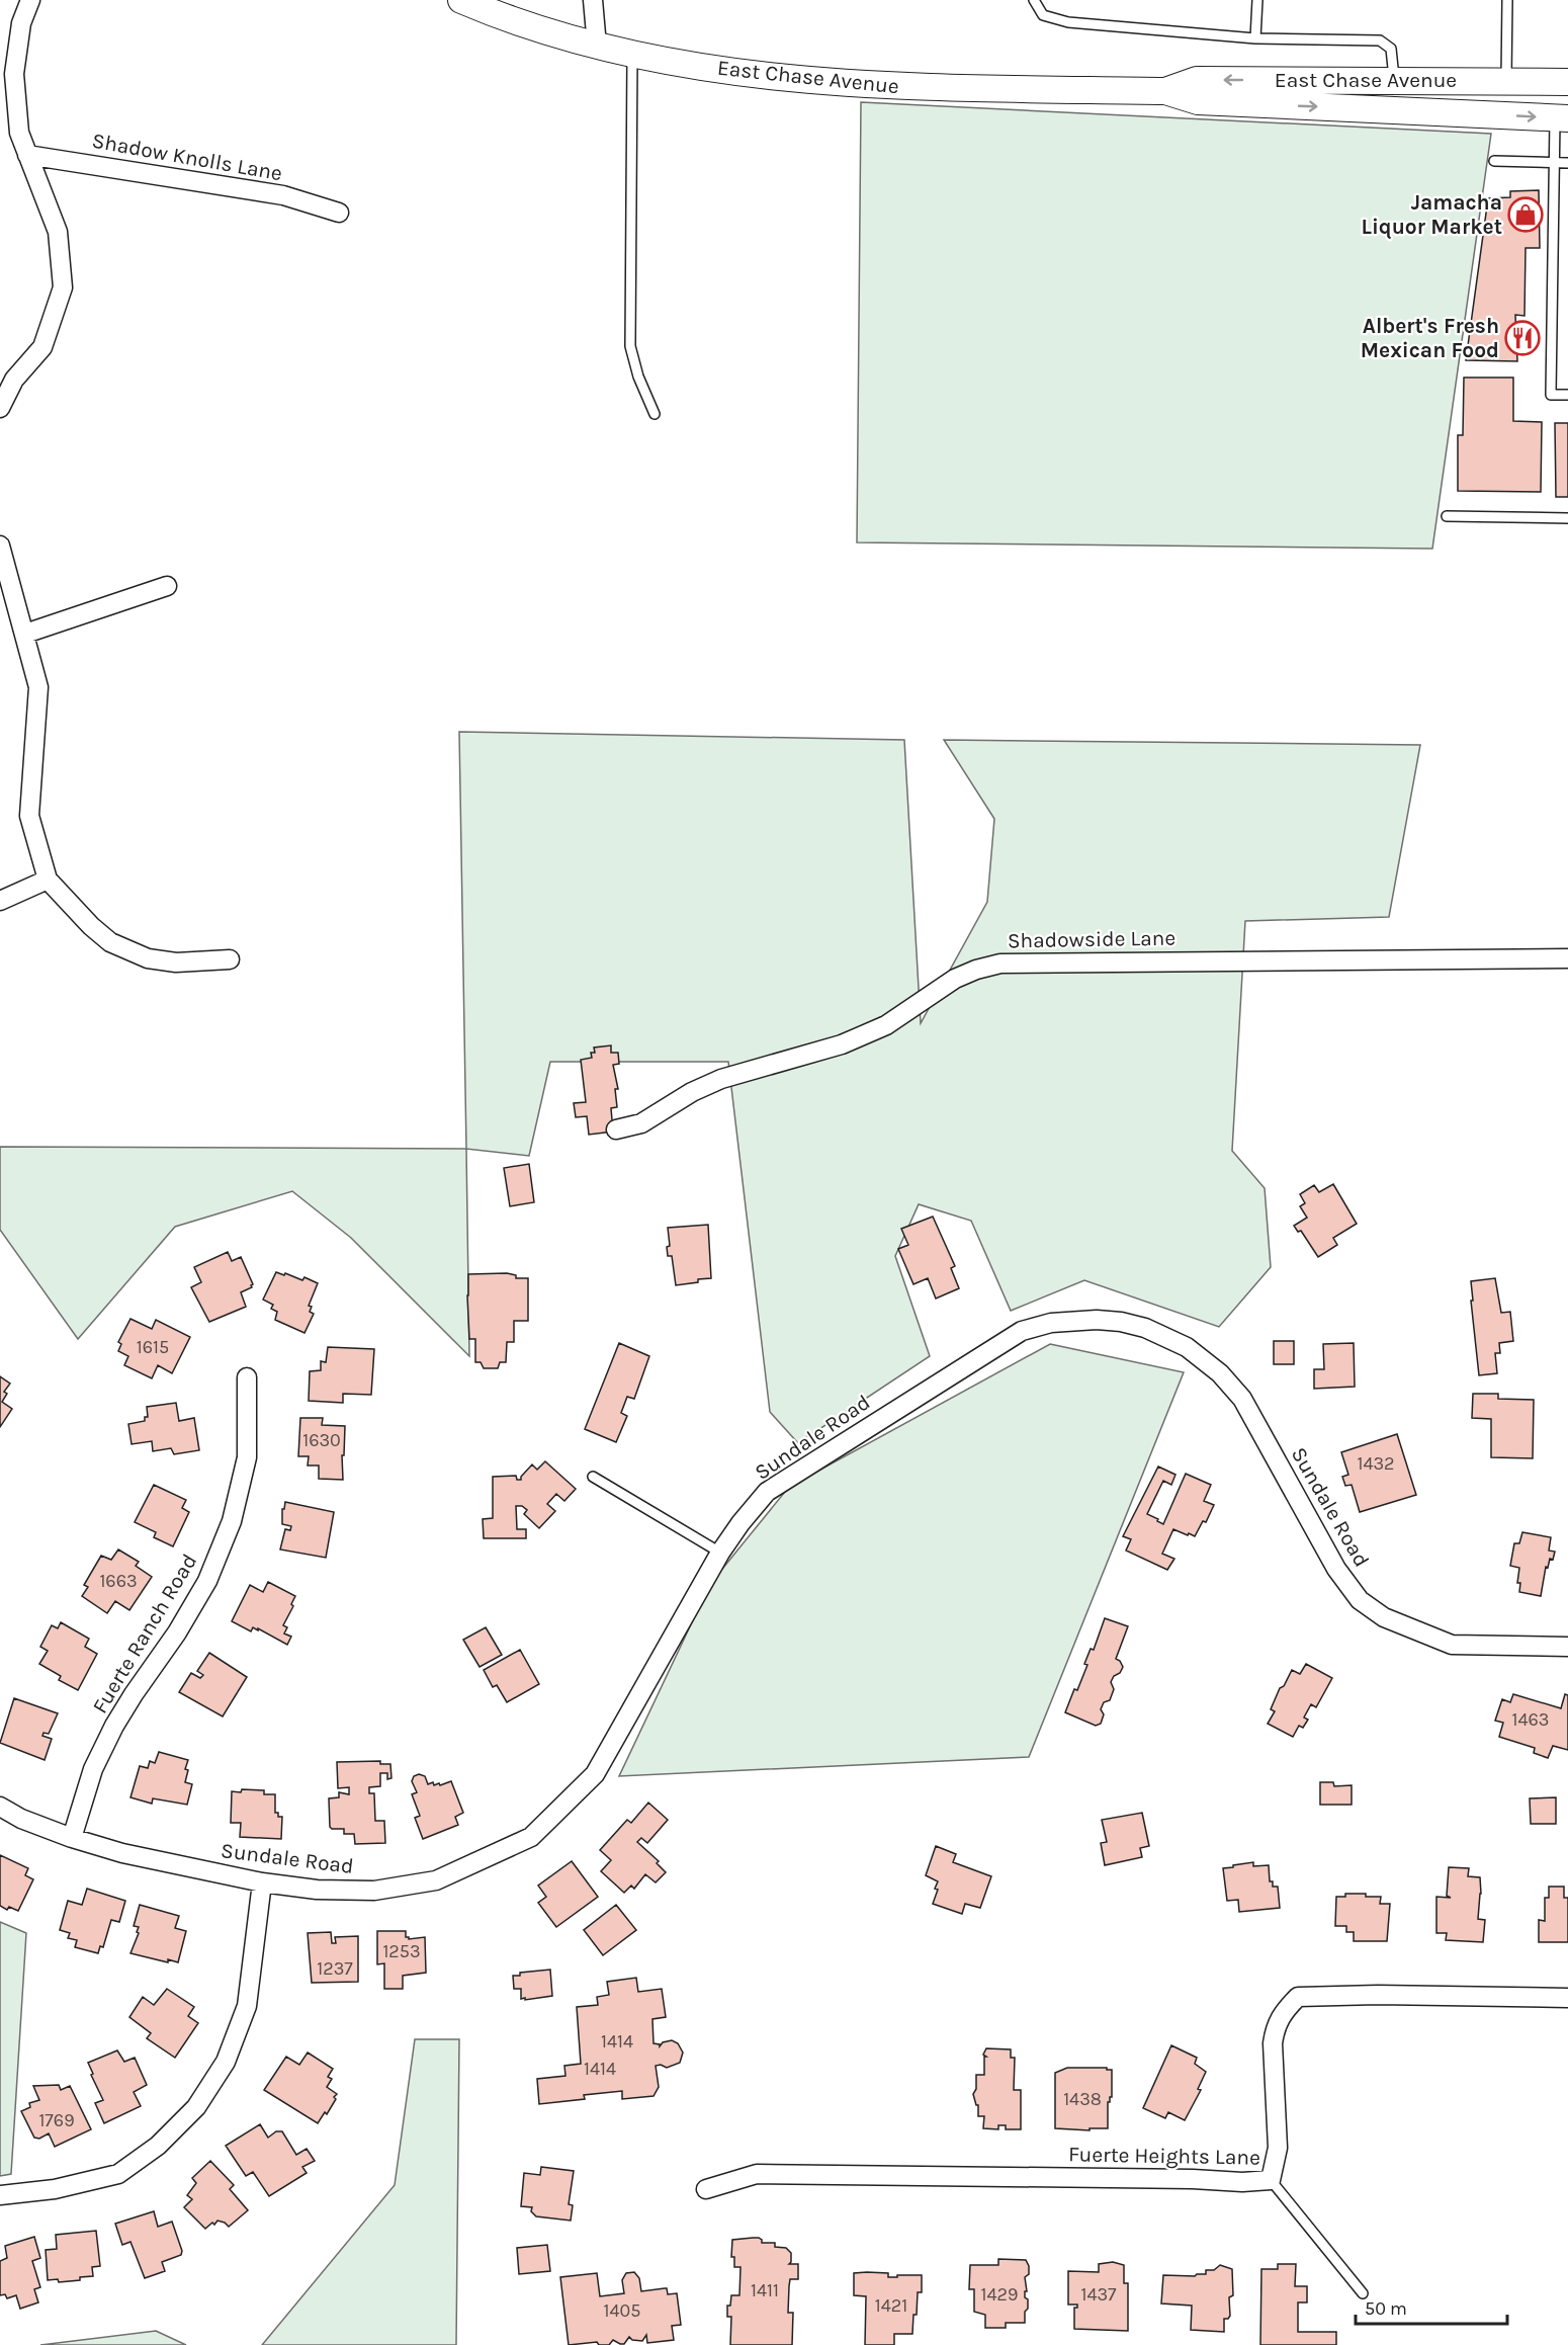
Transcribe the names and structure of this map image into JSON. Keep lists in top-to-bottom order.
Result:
{
  "streets": {
    "main road": ["East Chase Avenue"],
    "street": [
      "Shadow Knolls Lane",
      "Shadowside Lane",
      "Sundale Road",
      "Fuerte Ranch Road",
      "Fuerte Heights Lane"
    ]
  },
  "crossings": [
    ["Sundale Road", "Fuerte Ranch Road"]
  ],
  "places": {
    "shop": ["Jamacha Liquor Market"],
    "restaurant": ["Albert's Fresh Mexican Food"]
  },
  "house_numbers": [
    "1615",
    "1630",
    "1432",
    "1663",
    "1463",
    "1253",
    "1237",
    "1414",
    "1414",
    "1438",
    "1769",
    "1411",
    "1429",
    "1437",
    "1421",
    "1405"
  ],
  "scale_bar": "50 m"
}
